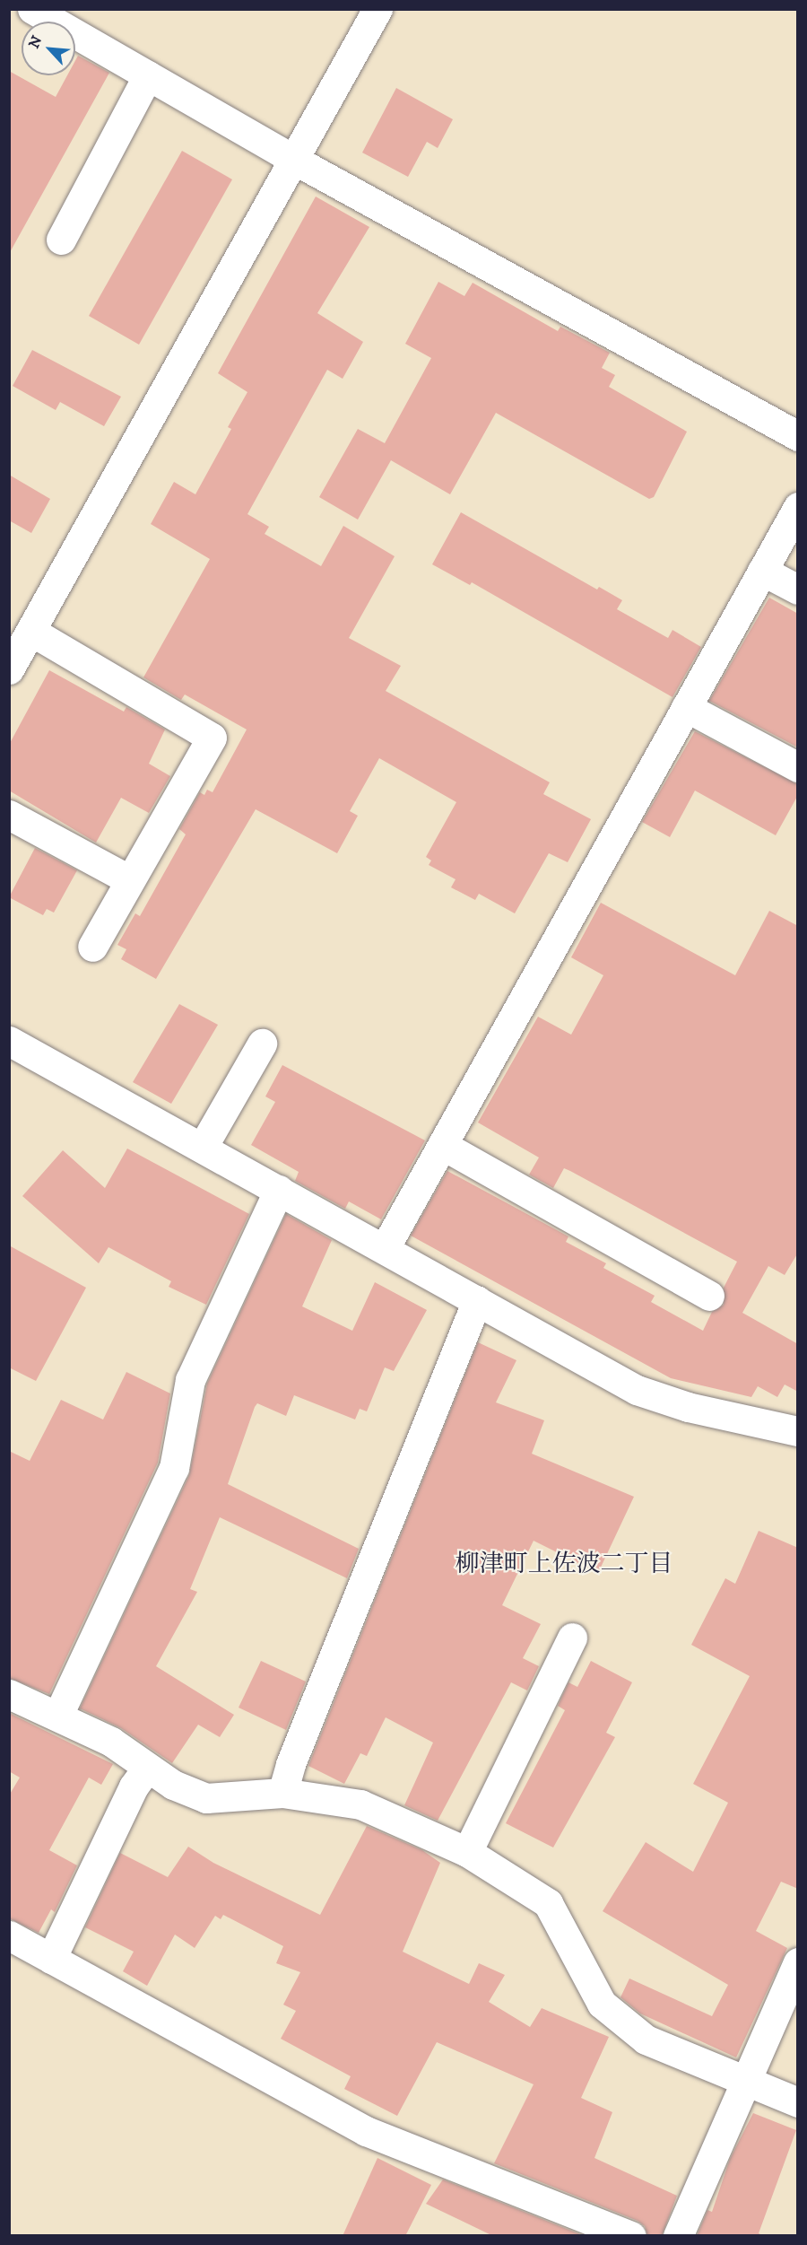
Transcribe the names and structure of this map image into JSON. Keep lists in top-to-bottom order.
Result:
{
  "districts": ["柳津町上佐波二丁目"],
  "north": "top left"
}
